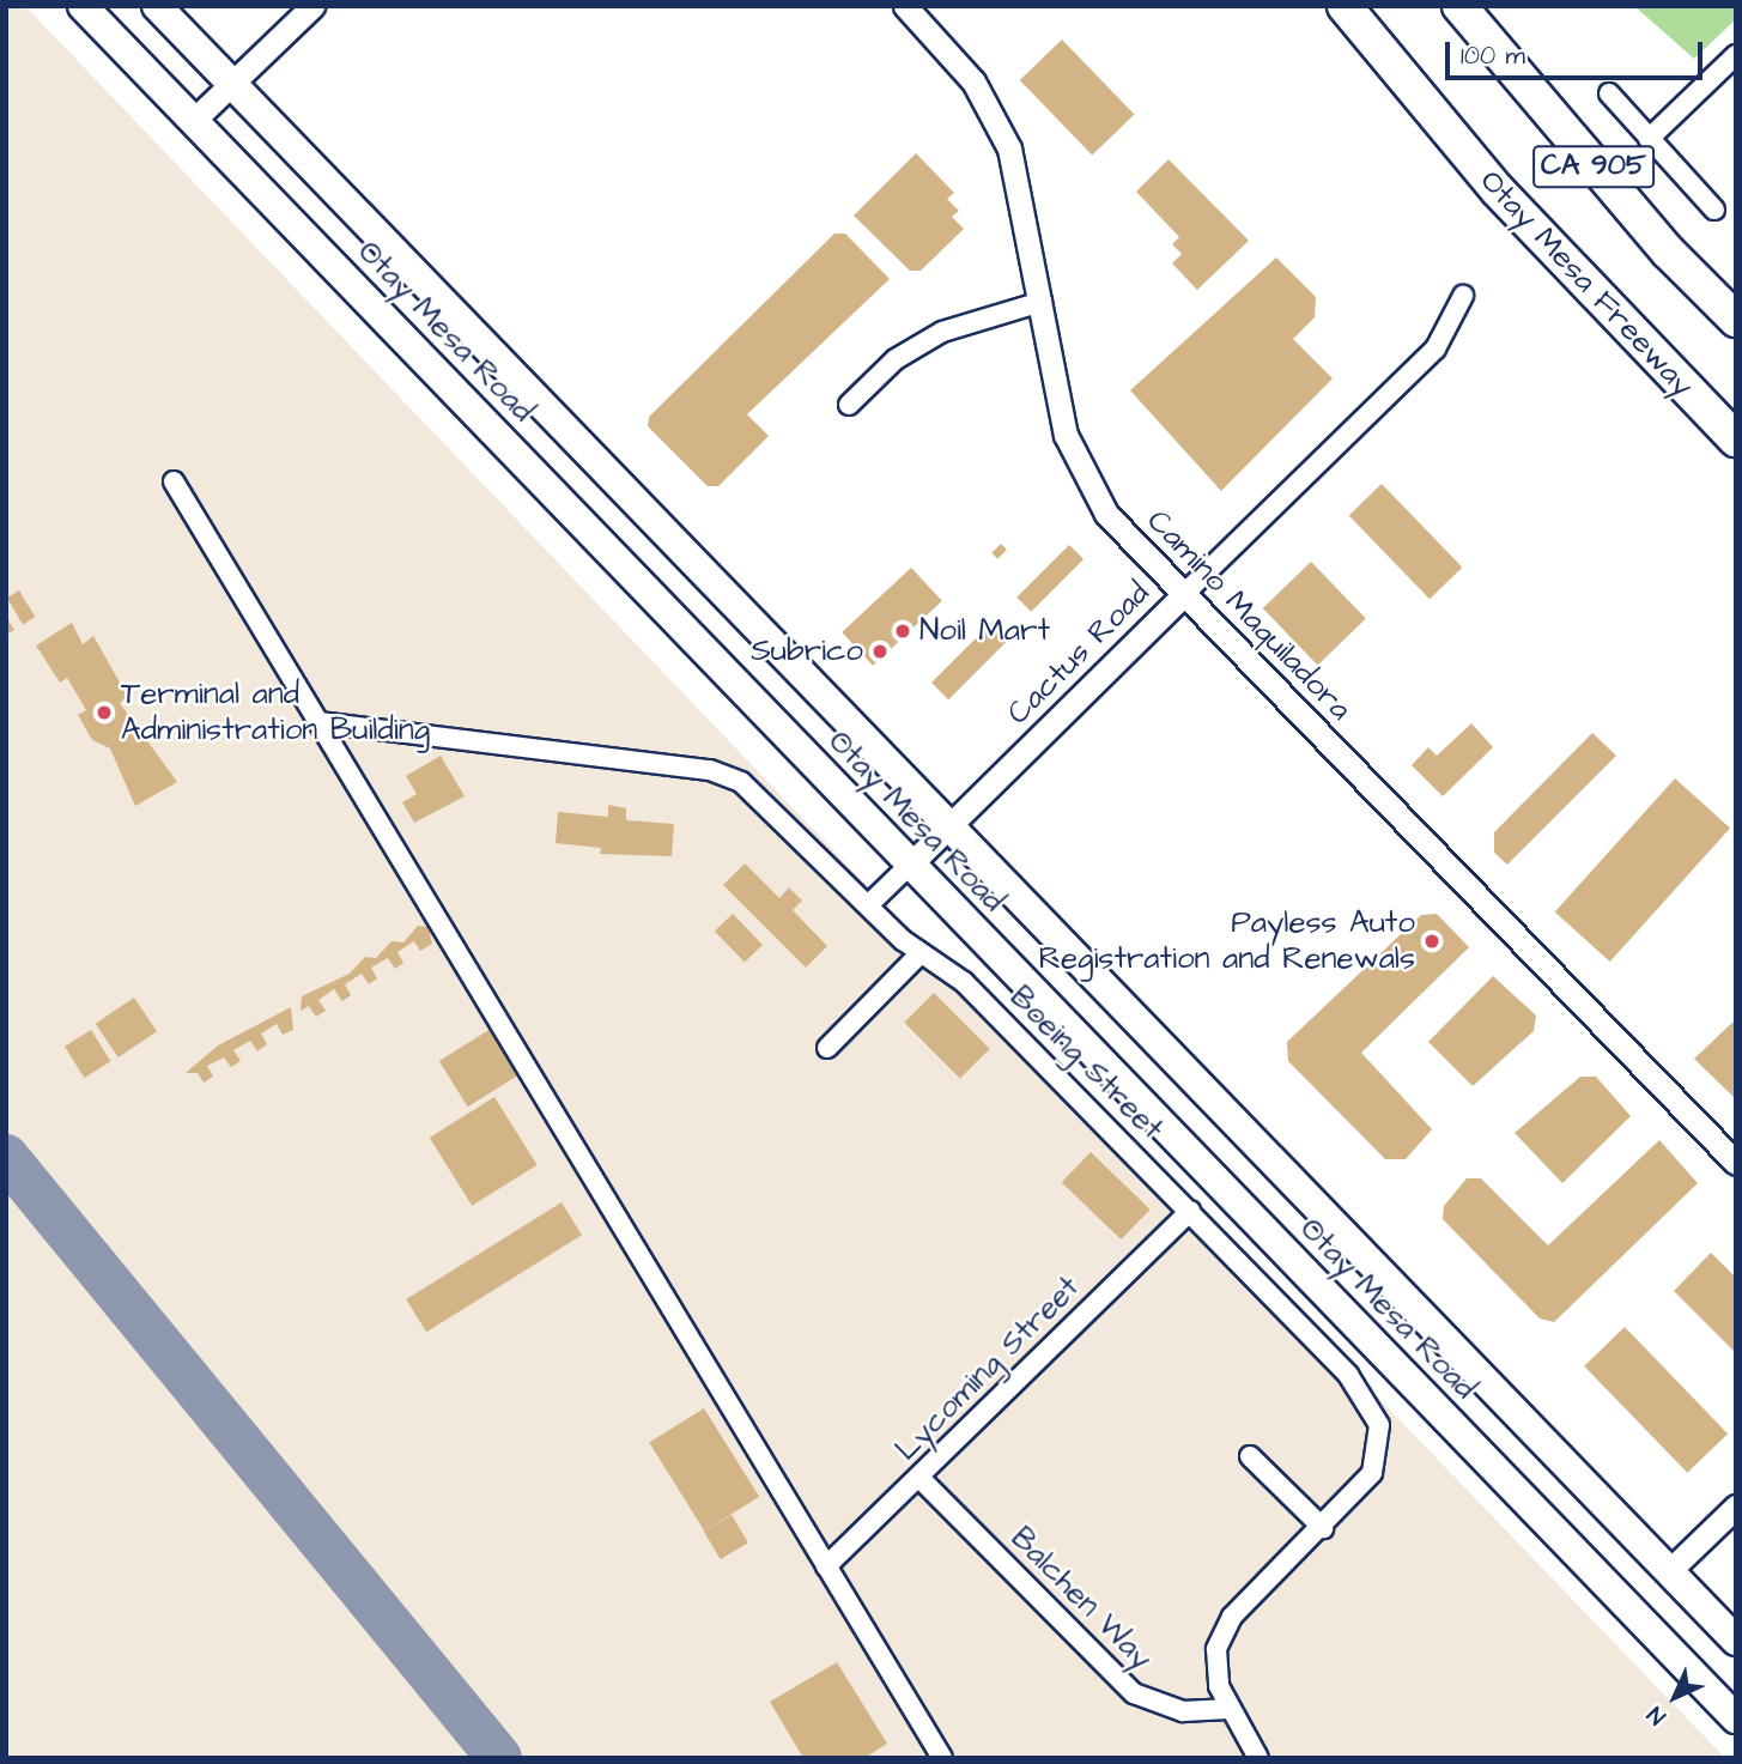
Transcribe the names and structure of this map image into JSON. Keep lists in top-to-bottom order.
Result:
{
  "streets": {
    "highway": ["CA 905", "Otay Mesa Freeway"],
    "main road": ["Otay Mesa Road"],
    "street": [
      "Camino Maquiladora",
      "Cactus Road",
      "Boeing Street",
      "Lycoming Street",
      "Balchen Way"
    ]
  },
  "crossings": [
    ["Otay Mesa Road", "Cactus Road"],
    ["Camino Maquiladora", "Cactus Road"],
    ["Cactus Road", "Boeing Street"],
    ["Boeing Street", "Lycoming Street"],
    ["Boeing Street", "Balchen Way"],
    ["Lycoming Street", "Balchen Way"]
  ],
  "places": [
    "Noil Mart",
    "Subrico",
    "Terminal and Administration Building",
    "Payless Auto Registration and Renewals"
  ],
  "scale_bar": "100 m",
  "north": "bottom left"
}
